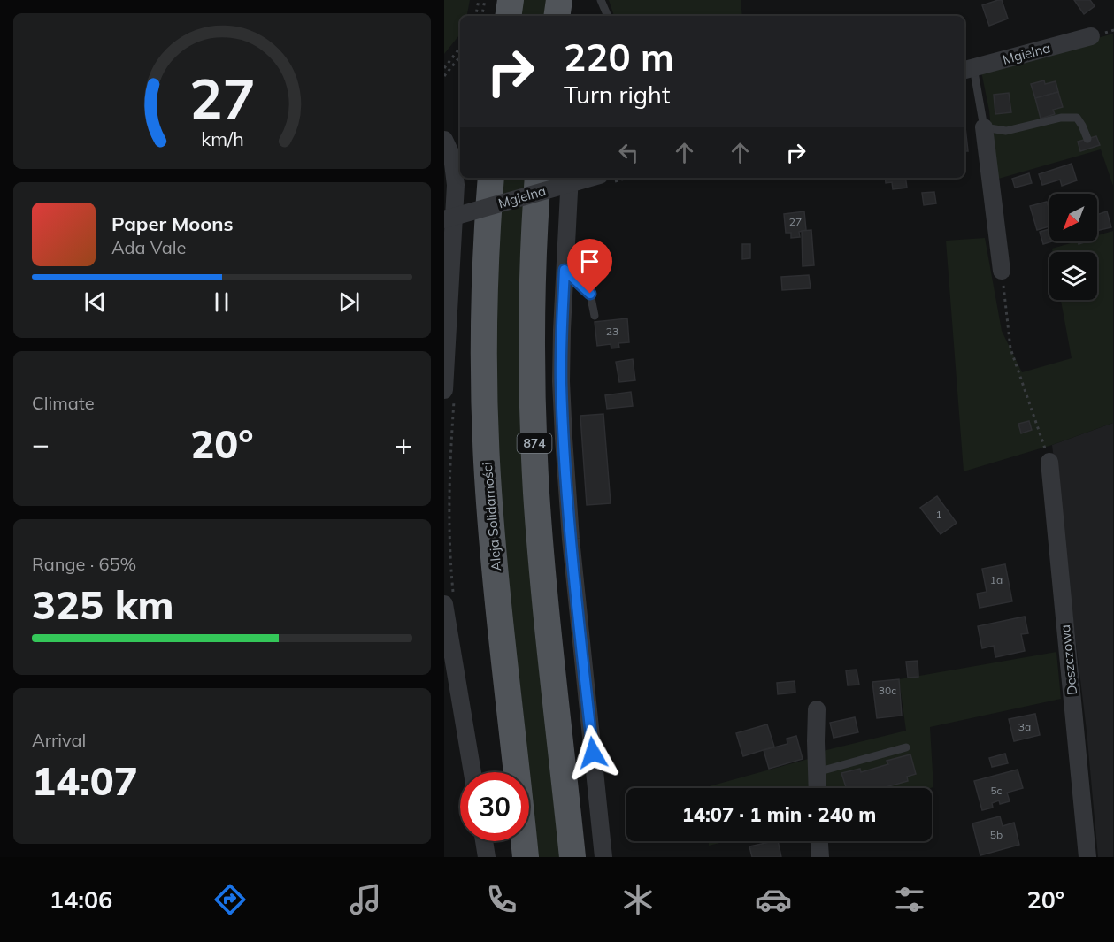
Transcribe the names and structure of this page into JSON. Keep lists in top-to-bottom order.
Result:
{
  "streets": {
    "main road": ["874", "Aleja Solidarności"],
    "street": ["Mgielna", "Deszczowa"]
  },
  "house_numbers": [
    "27",
    "23",
    "1",
    "1a",
    "30c",
    "3a",
    "5c",
    "5b"
  ],
  "north": "bottom left",
  "page": {
    "turn": ["220 m", "Turn right"],
    "song": ["Paper Moons", "Ada Vale"],
    "tile": [
      "Climate",
      ["Range · 65%", "325 km"],
      ["Arrival", "14:07"]
    ],
    "heat": ["−", "20°", "+"],
    "limit": "30",
    "trip": "14:07 · 1 min · 240 m",
    "tabs": ["14:06", "20°"],
    "gauge": ["27", "km/h"]
  }
}
